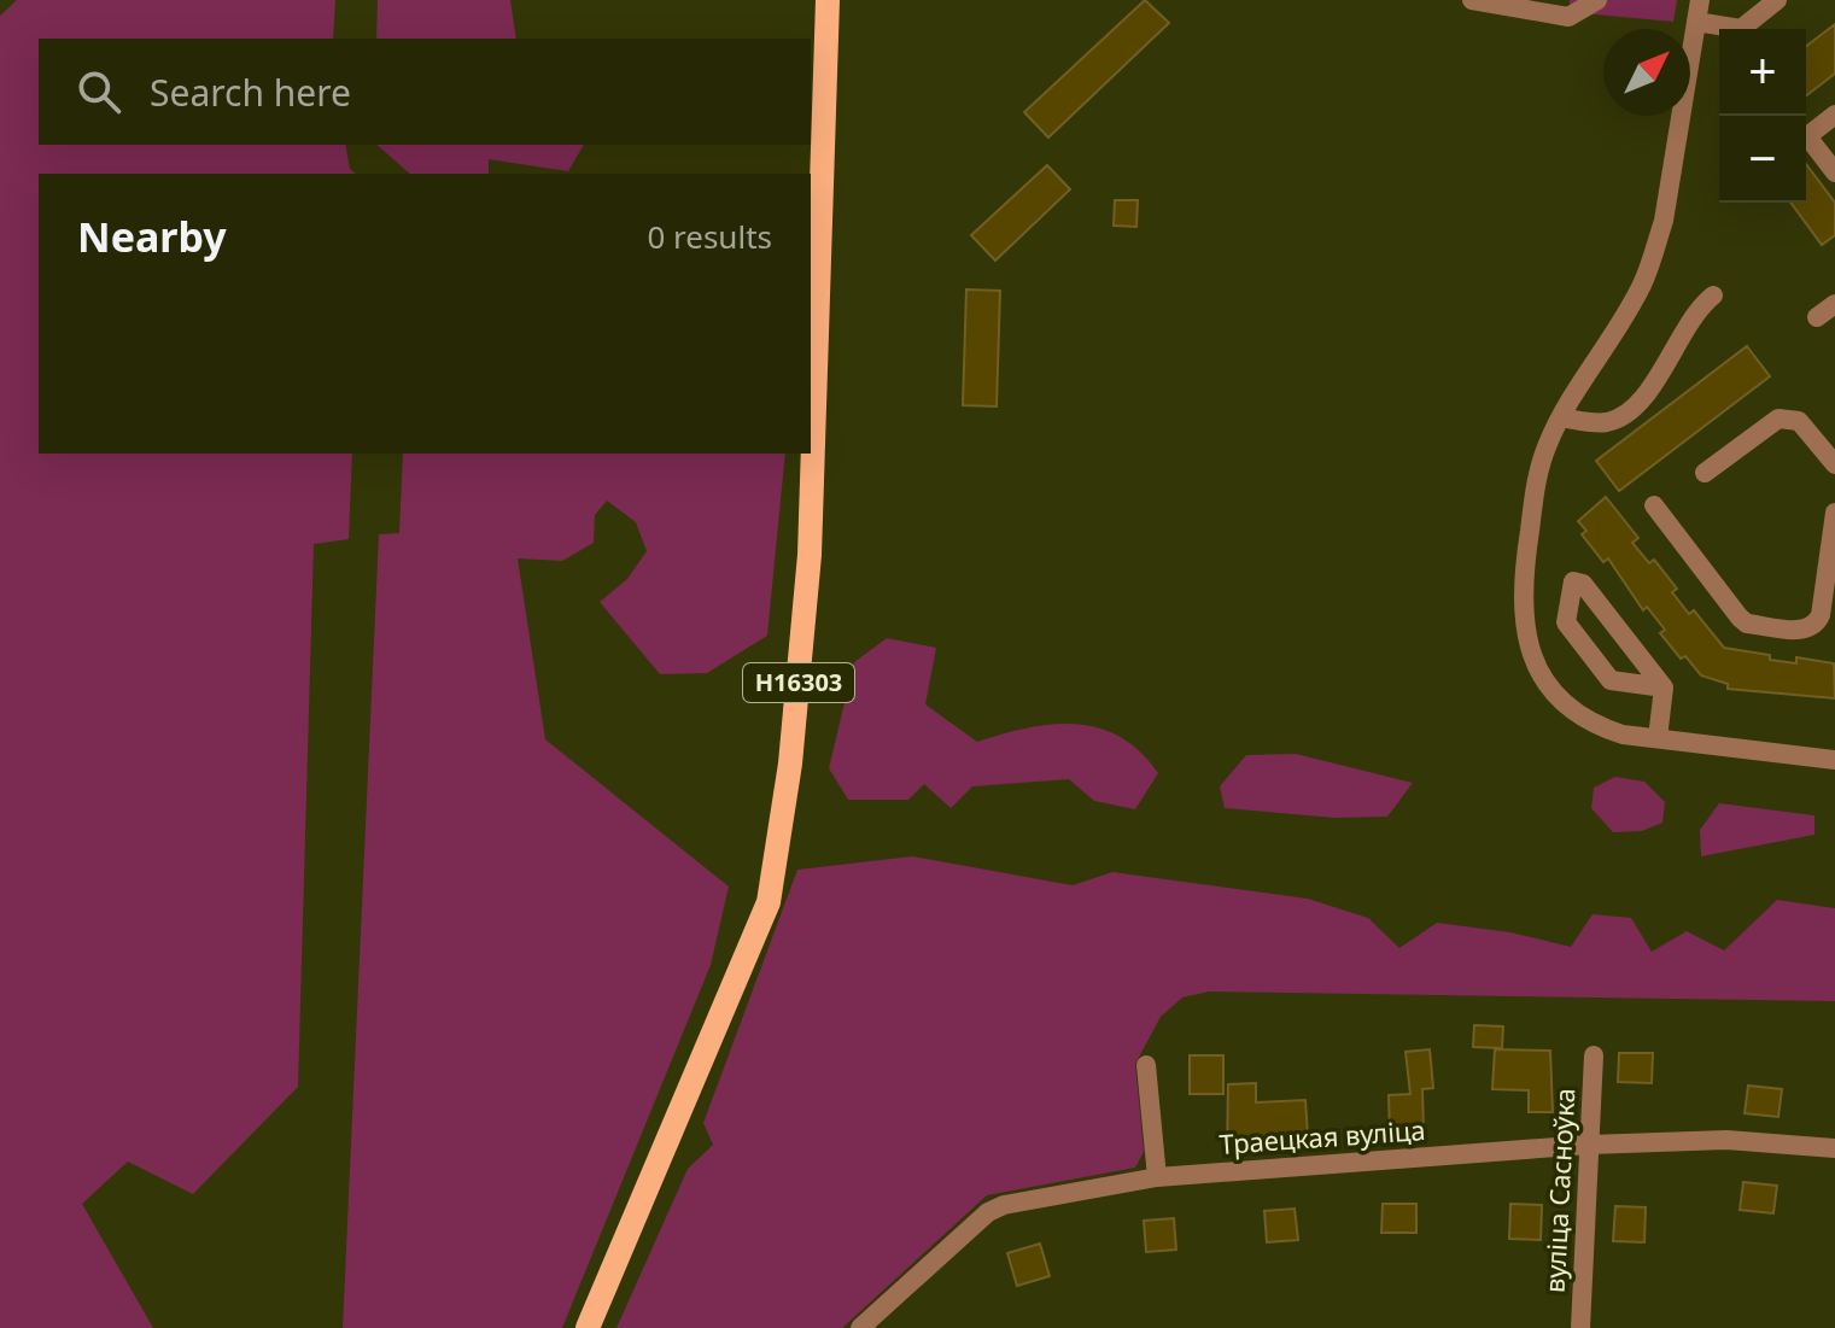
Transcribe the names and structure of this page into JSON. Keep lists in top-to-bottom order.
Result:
{
  "streets": {
    "main road": ["Н16303"],
    "street": ["Траецкая вуліца", "вуліца Сасноўка"]
  },
  "crossings": [
    ["Траецкая вуліца", "вуліца Сасноўка"]
  ],
  "north": "top right",
  "page": {
    "map_buttons": ["+", "−"],
    "search": "Search here",
    "heading": ["Nearby", "0 results"]
  }
}
